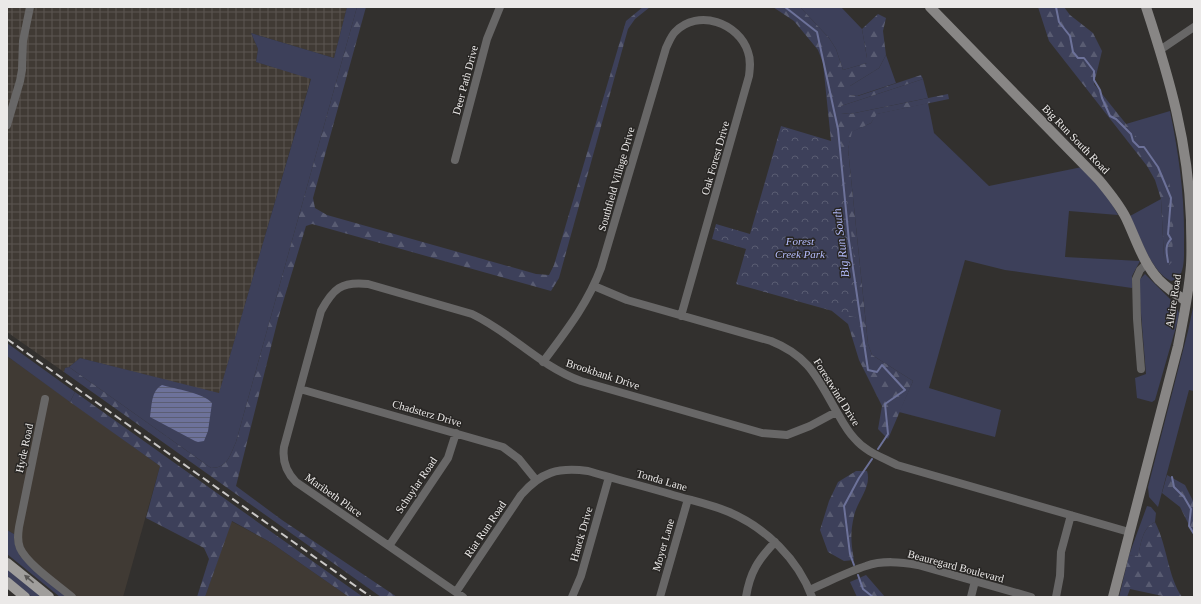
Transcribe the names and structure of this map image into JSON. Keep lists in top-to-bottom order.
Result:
{
  "streets": {
    "main road": ["Big Run South Road", "Alkire Road"],
    "street": [
      "Deer Path Drive",
      "Oak Forest Drive",
      "Southfield Village Drive",
      "Brookbank Drive",
      "Forestwind Drive",
      "Chadsterz Drive",
      "Hyde Road",
      "Tonda Lane",
      "Schuylar Road",
      "Maribeth Place",
      "Riat Run Road",
      "Hauck Drive",
      "Moyer Lane",
      "Beauregard Boulevard"
    ]
  },
  "crossings": [
    ["Big Run South Road", "Alkire Road"],
    ["Oak Forest Drive", "Southfield Village Drive"],
    ["Oak Forest Drive", "Forestwind Drive"],
    ["Southfield Village Drive", "Brookbank Drive"],
    ["Southfield Village Drive", "Forestwind Drive"],
    ["Alkire Road", "Forestwind Drive"],
    ["Brookbank Drive", "Forestwind Drive"],
    ["Brookbank Drive", "Maribeth Place"],
    ["Chadsterz Drive", "Tonda Lane"],
    ["Chadsterz Drive", "Schuylar Road"],
    ["Chadsterz Drive", "Maribeth Place"],
    ["Chadsterz Drive", "Riat Run Road"],
    ["Tonda Lane", "Riat Run Road"],
    ["Tonda Lane", "Hauck Drive"],
    ["Tonda Lane", "Moyer Lane"],
    ["Tonda Lane", "Beauregard Boulevard"],
    ["Schuylar Road", "Maribeth Place"],
    ["Maribeth Place", "Riat Run Road"]
  ],
  "water": ["Big Run South"],
  "parks": ["Forest Creek Park"]
}
